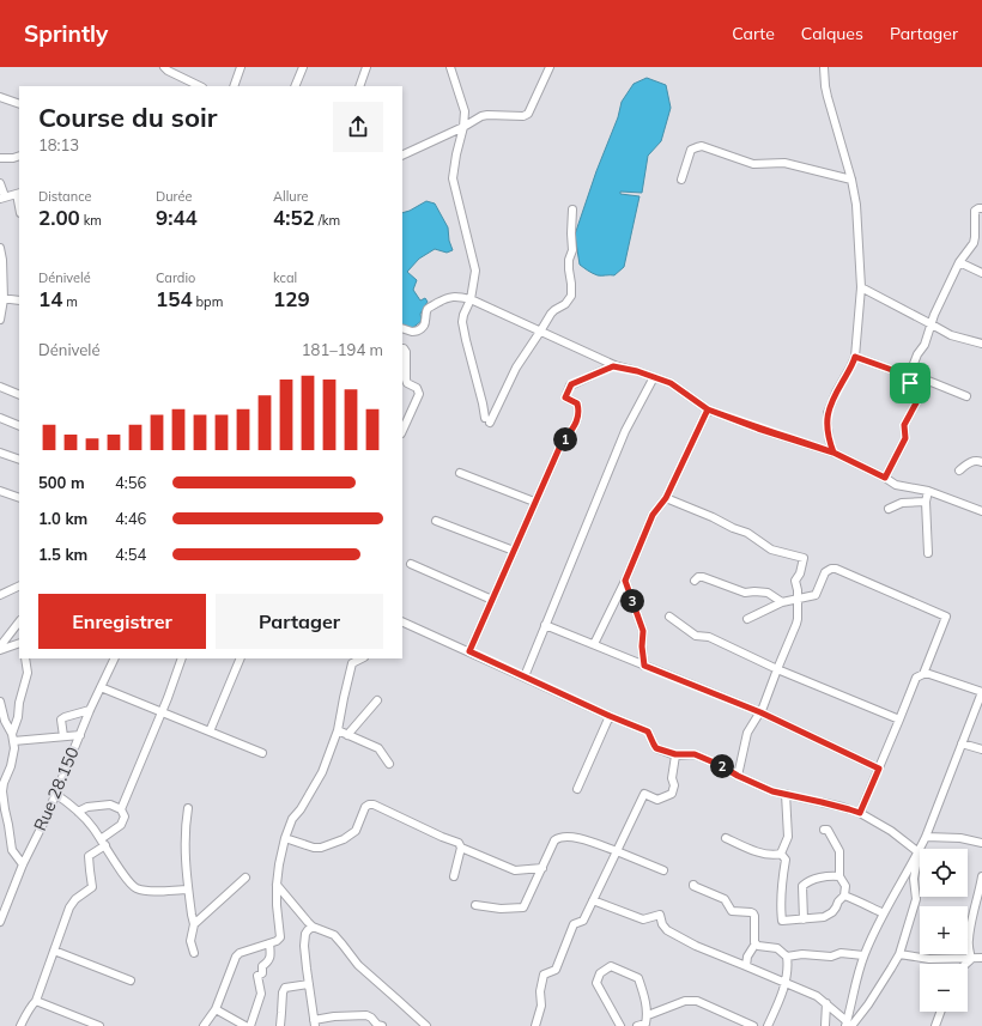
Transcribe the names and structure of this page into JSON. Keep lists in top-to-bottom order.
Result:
{
  "streets": {
    "street": ["Rue 28.150"]
  },
  "page": {
    "header": "Sprintly",
    "nav": ["Carte", "Calques", "Partager"],
    "heading": ["Course du soir", "18:13"],
    "stats": [
      ["Distance", "2.00 km"],
      ["Durée", "9:44"],
      ["Allure", "4:52 /km"],
      ["Dénivelé", "14 m"],
      ["Cardio", "154 bpm"],
      ["kcal", "129"]
    ],
    "chart": ["Dénivelé", "181–194 m"],
    "pins": ["1", "3", "2"],
    "list": [
      {
        "name": "500 m",
        "note": "4:56"
      },
      {
        "name": "1.0 km",
        "note": "4:46"
      },
      {
        "name": "1.5 km",
        "note": "4:54"
      }
    ],
    "buttons": ["Enregistrer", "Partager"],
    "map_buttons": ["+", "−"]
  }
}
